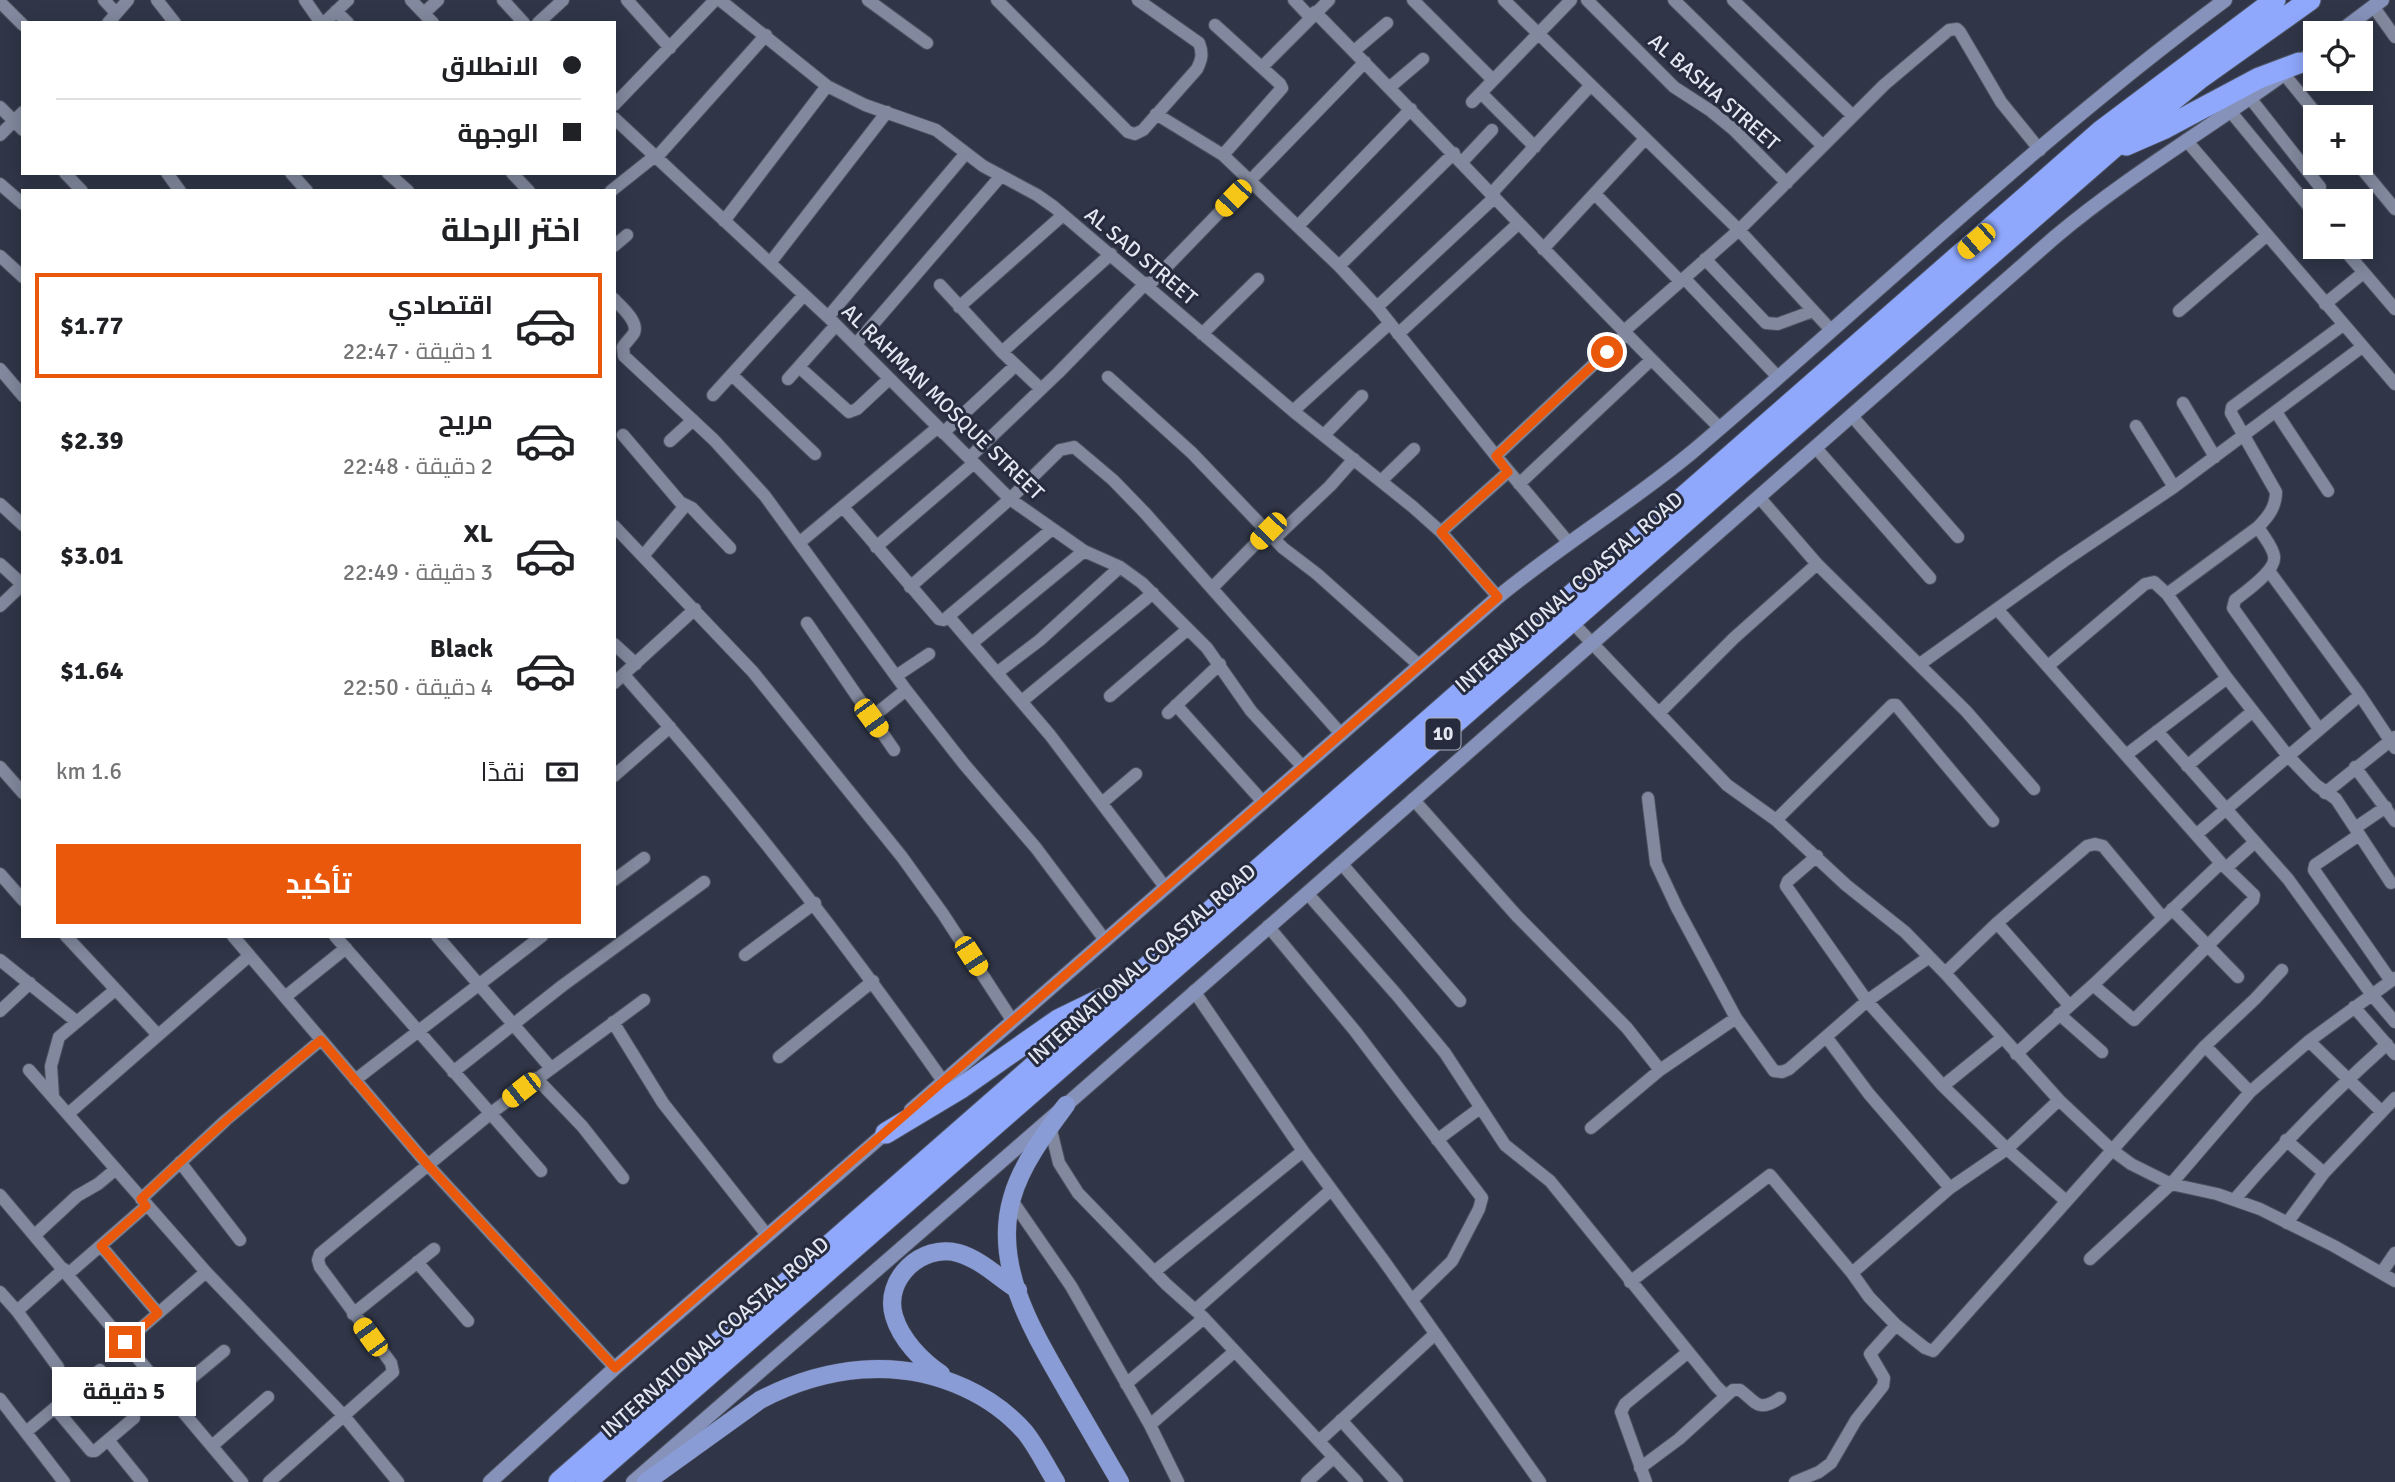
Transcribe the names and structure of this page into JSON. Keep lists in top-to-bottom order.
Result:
{
  "streets": {
    "highway": ["INTERNATIONAL COASTAL ROAD", "10"],
    "street": ["AL BASHA STREET", "AL SAD STREET", "AL RAHMAN MOSQUE STREET"]
  },
  "page": {
    "map_buttons": ["+", "−"],
    "banner": ["الانطلاق", "الوجهة"],
    "heading": "اختر الرحلة",
    "list": [
      {
        "name": "اقتصادي",
        "note": "1 دقيقة · 22:47",
        "value": "$1.77"
      },
      {
        "name": "مريح",
        "note": "2 دقيقة · 22:48",
        "value": "$2.39"
      },
      {
        "name": "XL",
        "note": "3 دقيقة · 22:49",
        "value": "$3.01"
      },
      {
        "name": "Black",
        "note": "4 دقيقة · 22:50",
        "value": "$1.64"
      }
    ],
    "pay": ["نقدًا", "1.6 km"],
    "buttons": "تأكيد",
    "bubble": "5 دقيقة"
  }
}
